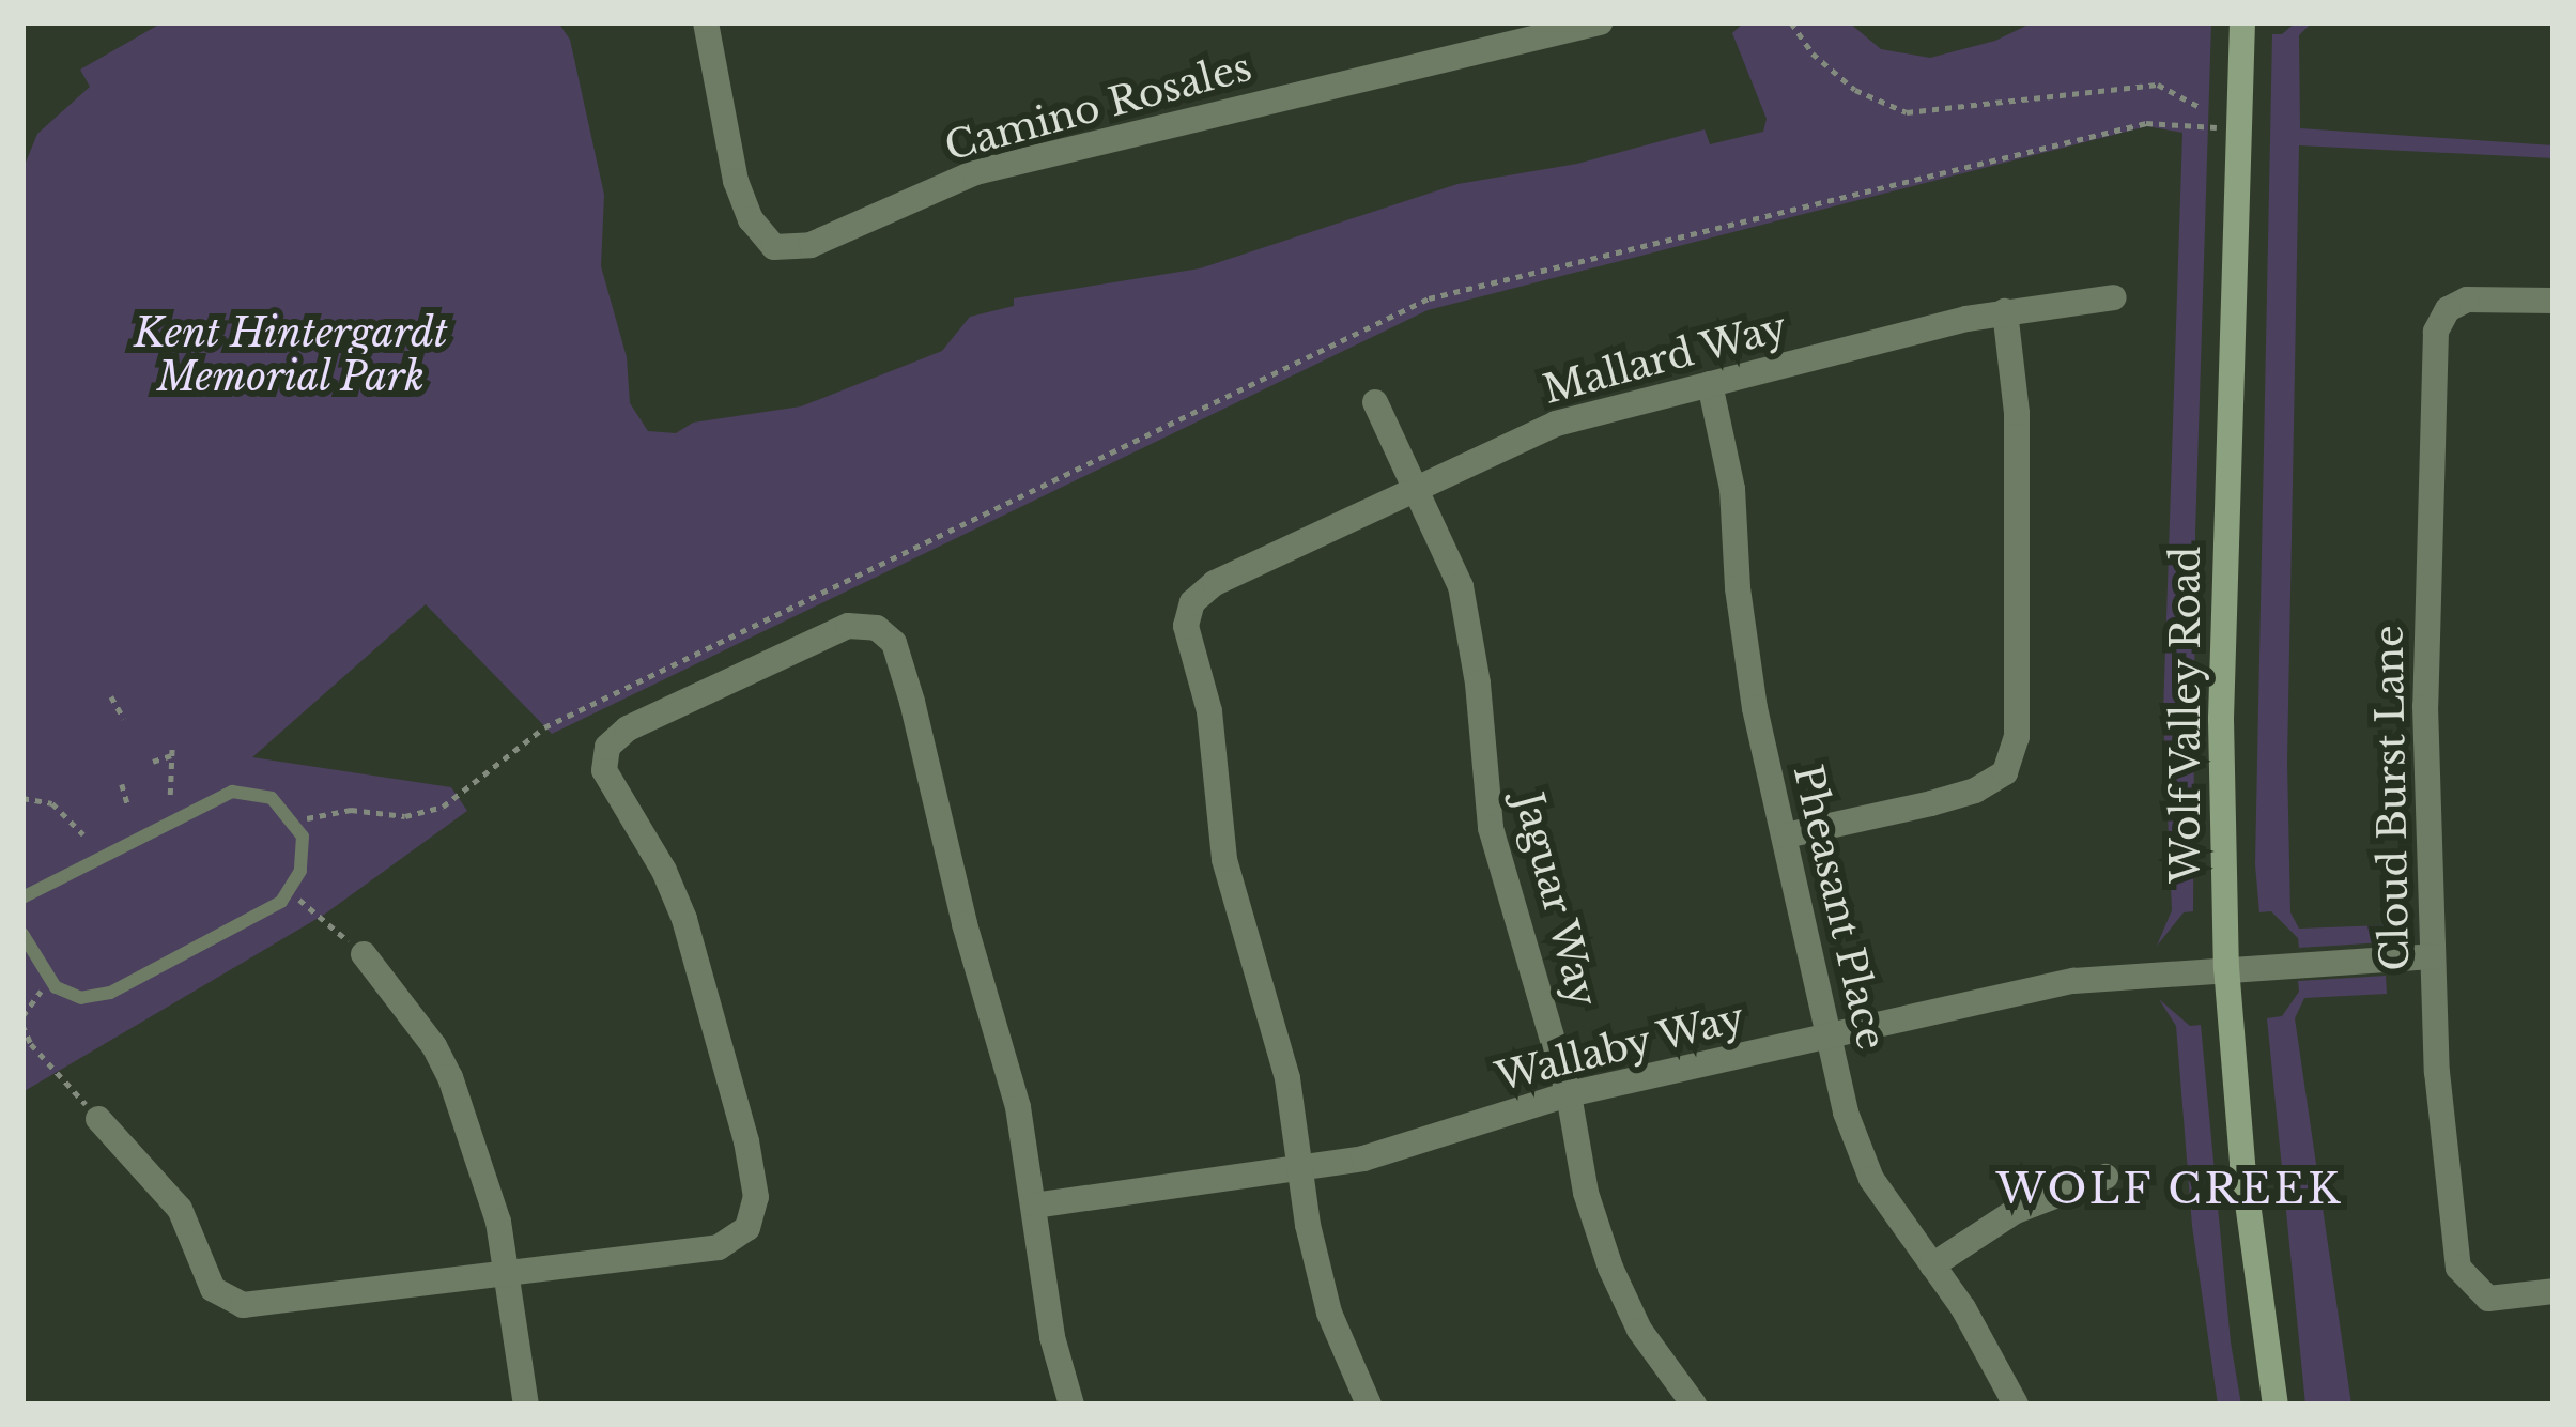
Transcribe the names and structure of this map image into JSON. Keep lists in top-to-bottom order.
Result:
{
  "streets": {
    "main road": ["Wolf Valley Road"],
    "street": [
      "Camino Rosales",
      "Mallard Way",
      "Cloud Burst Lane",
      "Jaguar Way",
      "Pheasant Place",
      "Wallaby Way"
    ]
  },
  "crossings": [
    ["Mallard Way", "Jaguar Way"],
    ["Mallard Way", "Pheasant Place"],
    ["Mallard Way", "Wallaby Way"],
    ["Wolf Valley Road", "Wallaby Way"],
    ["Cloud Burst Lane", "Wallaby Way"],
    ["Jaguar Way", "Wallaby Way"],
    ["Pheasant Place", "Wallaby Way"]
  ],
  "districts": ["WOLF CREEK"],
  "parks": ["Kent Hintergardt Memorial Park"]
}
